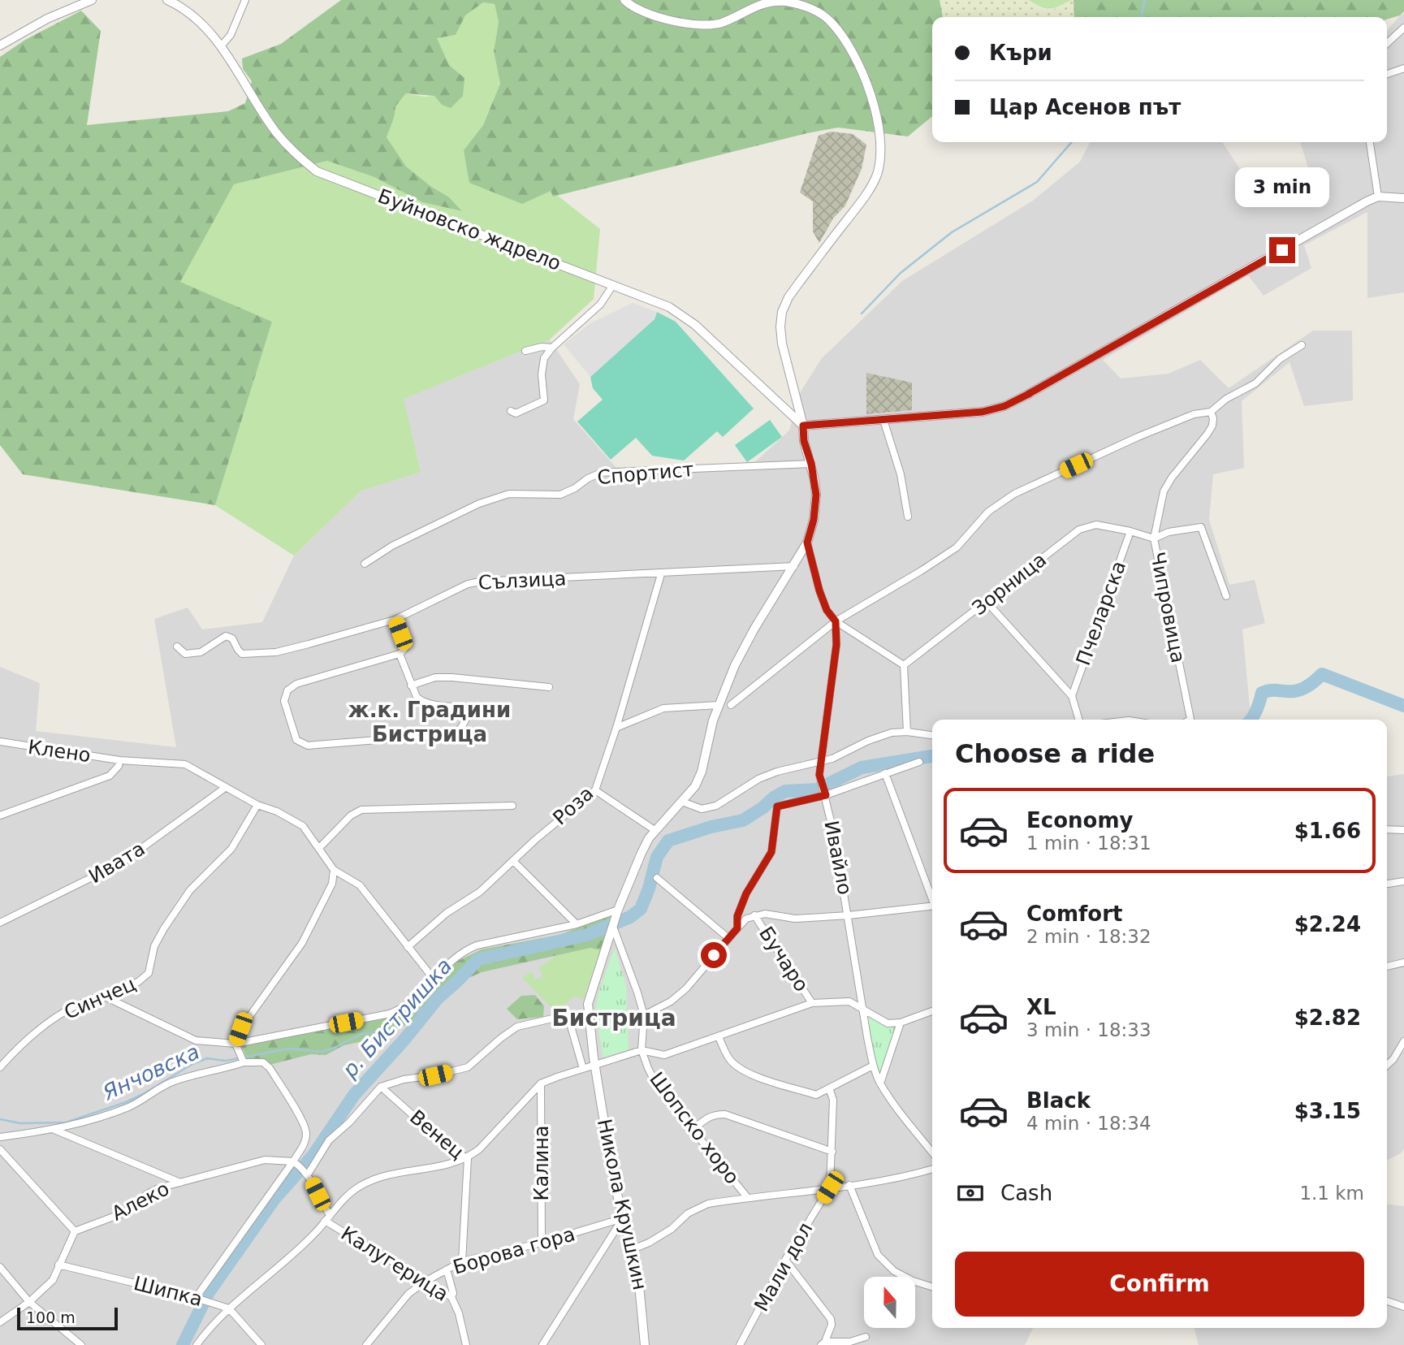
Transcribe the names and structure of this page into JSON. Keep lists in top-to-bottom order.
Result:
{
  "streets": {
    "street": [
      "Буйновско ждрело",
      "Спортист",
      "Сълзица",
      "Зорница",
      "Чипровица",
      "Пчеларска",
      "Клено",
      "Роза",
      "Ивайло",
      "Ивата",
      "Бучаро",
      "Синчец",
      "Шопско хоро",
      "Венец",
      "Калина",
      "Алеко",
      "Никола Крушкин",
      "Борова гора",
      "Калугерица",
      "Мали дол",
      "Шипка"
    ]
  },
  "crossings": [
    ["Сълзица", "Роза"],
    ["Зорница", "Чипровица"],
    ["Зорница", "Пчеларска"],
    ["Клено", "Ивата"],
    ["Клено", "Синчец"],
    ["Шопско хоро", "Никола Крушкин"],
    ["Венец", "Борова гора"],
    ["Калина", "Борова гора"],
    ["Алеко", "Калугерица"],
    ["Никола Крушкин", "Борова гора"],
    ["Борова гора", "Калугерица"]
  ],
  "districts": ["ж.к. Градини Бистрица", "Бистрица"],
  "water": ["р. Бистришка", "Янчовска"],
  "scale_bar": "100 m",
  "north": "top",
  "page": {
    "banner": ["Къри", "Цар Асенов път"],
    "bubble": "3 min",
    "heading": "Choose a ride",
    "list": [
      {
        "name": "Economy",
        "note": "1 min · 18:31",
        "value": "$1.66"
      },
      {
        "name": "Comfort",
        "note": "2 min · 18:32",
        "value": "$2.24"
      },
      {
        "name": "XL",
        "note": "3 min · 18:33",
        "value": "$2.82"
      },
      {
        "name": "Black",
        "note": "4 min · 18:34",
        "value": "$3.15"
      }
    ],
    "pay": ["Cash", "1.1 km"],
    "buttons": "Confirm",
    "scale": "100 m"
  }
}
